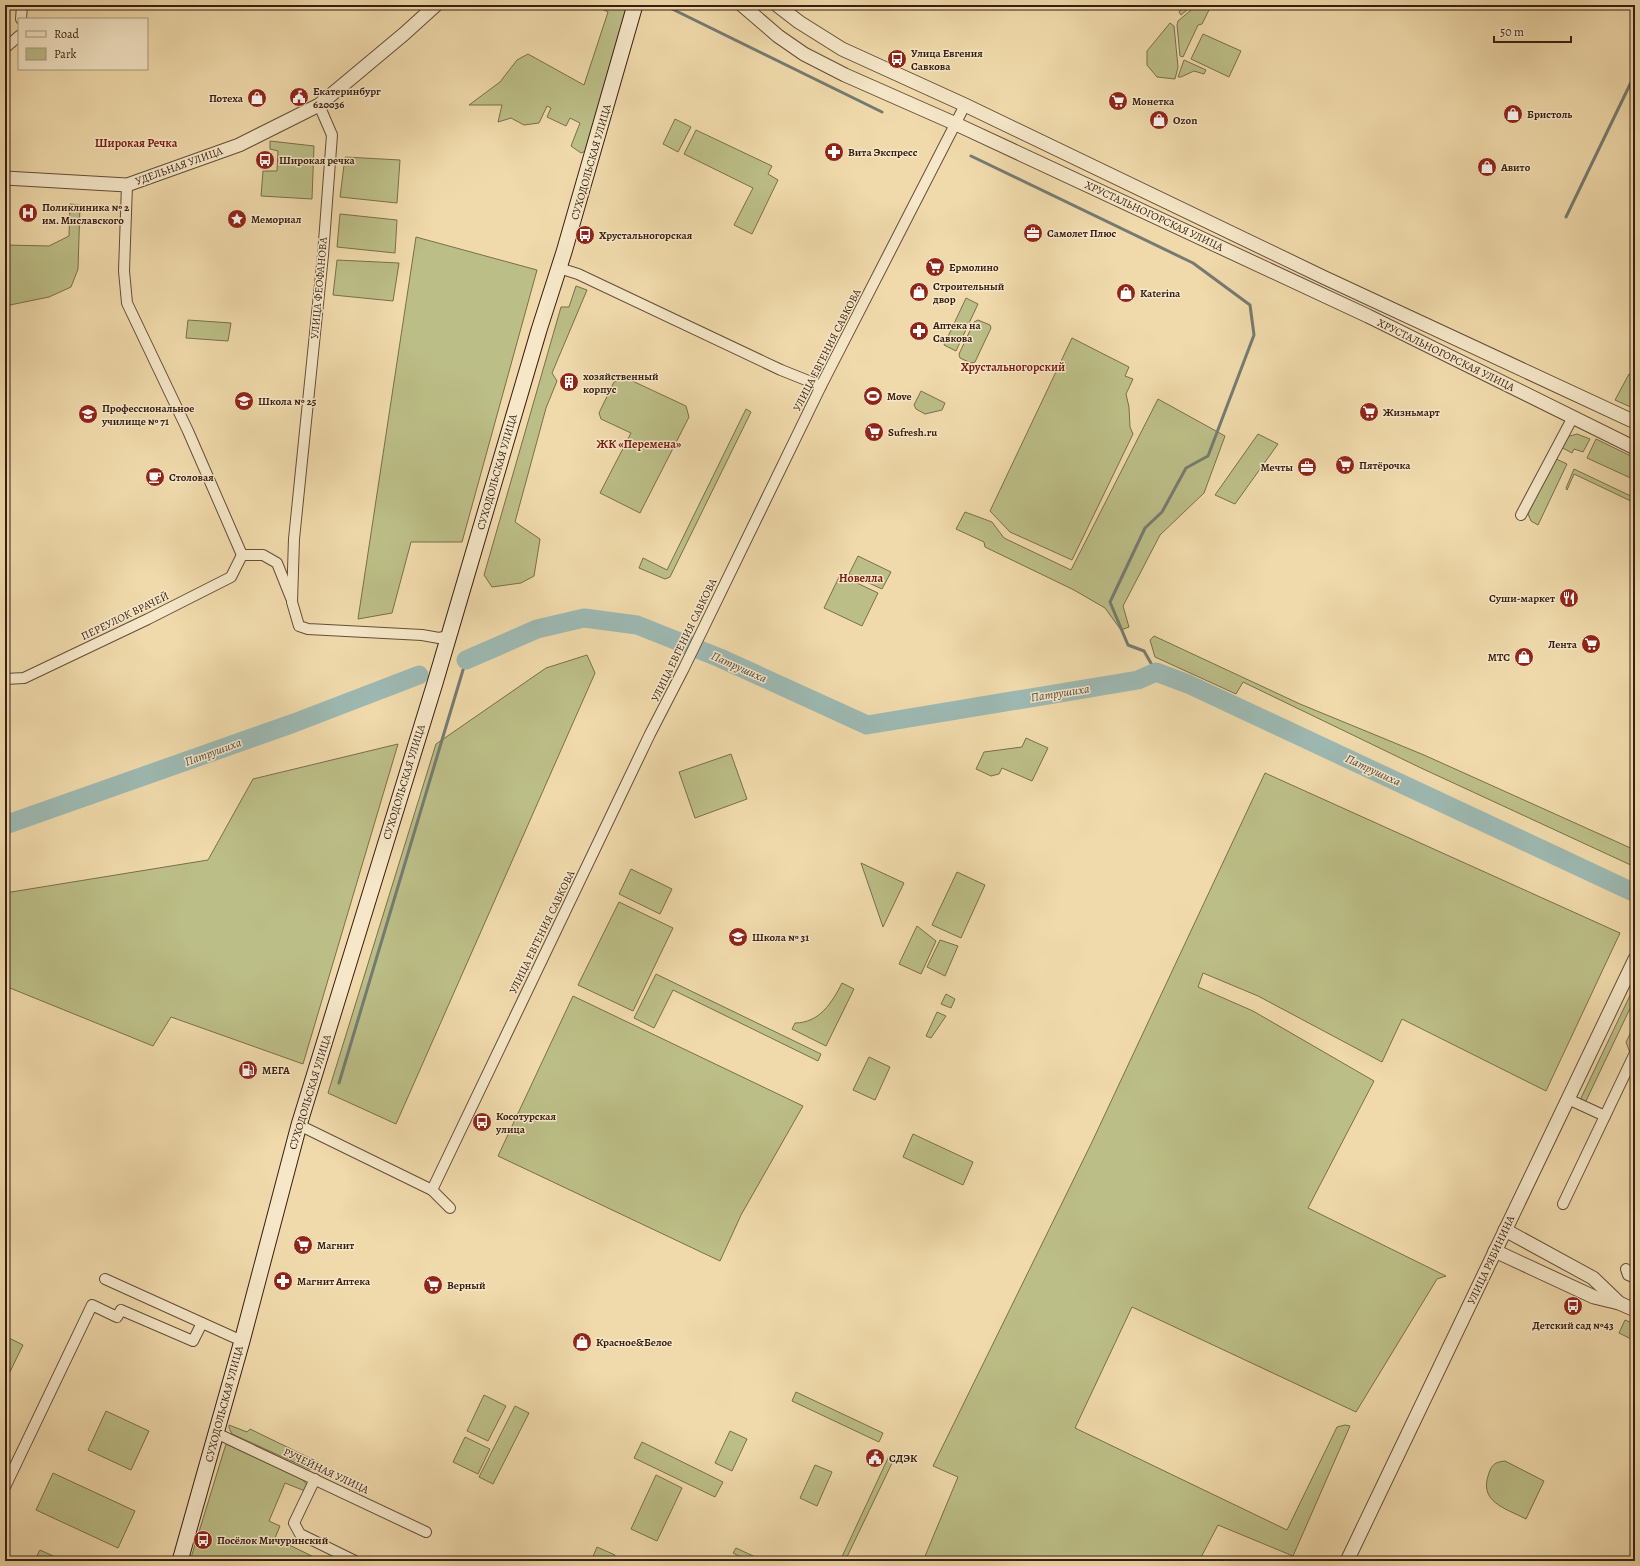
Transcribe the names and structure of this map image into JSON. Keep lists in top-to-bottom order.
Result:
{
  "streets": {
    "main road": ["СУХОДОЛЬСКАЯ УЛИЦА"],
    "street": [
      "УДЕЛЬНАЯ УЛИЦА",
      "ХРУСТАЛЬНОГОРСКАЯ УЛИЦА",
      "УЛИЦА ФЕОФАНОВА",
      "УЛИЦА ЕВГЕНИЯ САВКОВА",
      "ПЕРЕУЛОК ВРАЧЕЙ",
      "УЛИЦА РЯБИНИНА",
      "РУЧЕЙНАЯ УЛИЦА"
    ]
  },
  "crossings": [
    ["СУХОДОЛЬСКАЯ УЛИЦА", "УЛИЦА ФЕОФАНОВА"],
    ["СУХОДОЛЬСКАЯ УЛИЦА", "РУЧЕЙНАЯ УЛИЦА"],
    ["УДЕЛЬНАЯ УЛИЦА", "УЛИЦА ФЕОФАНОВА"],
    ["ХРУСТАЛЬНОГОРСКАЯ УЛИЦА", "УЛИЦА ЕВГЕНИЯ САВКОВА"]
  ],
  "districts": [
    "Широкая Речка",
    "Хрустальногорский",
    "ЖК «Перемена»",
    "Новелла"
  ],
  "water": ["Патрушиха"],
  "places": {
    "bus stop": [
      "Улица Евгения Савкова",
      "Широкая речка",
      "Хрустальногорская",
      "Косотурская улица",
      "Детский сад №43",
      "Посёлок Мичуринский"
    ],
    "public building": ["Екатеринбург 620036", "СДЭК"],
    "shop": [
      "Потеха",
      "Бристоль",
      "Ozon",
      "Авито",
      "Строительный двор",
      "Katerina",
      "МТС",
      "Красное&Белое"
    ],
    "supermarket": [
      "Монетка",
      "Ермолино",
      "Жизньмарт",
      "Sufresh.ru",
      "Пятёрочка",
      "Лента",
      "Магнит",
      "Верный"
    ],
    "pharmacy": ["Вита Экспресс", "Аптека на Савкова", "Магнит Аптека"],
    "hospital": ["Поликлиника № 2 им. Миславского"],
    "place": ["Мемориал"],
    "office": ["Самолет Плюс", "Мечты"],
    "building": ["хозяйственный корпус"],
    "sports": ["Move"],
    "school or university": ["Школа № 25", "Профессиональное училище № 71", "Школа № 31"],
    "cafe": ["Столовая"],
    "restaurant": ["Суши-маркет"],
    "fuel station": ["МЕГА"]
  },
  "legend": ["Road", "Park"],
  "scale_bar": "50 m"
}
